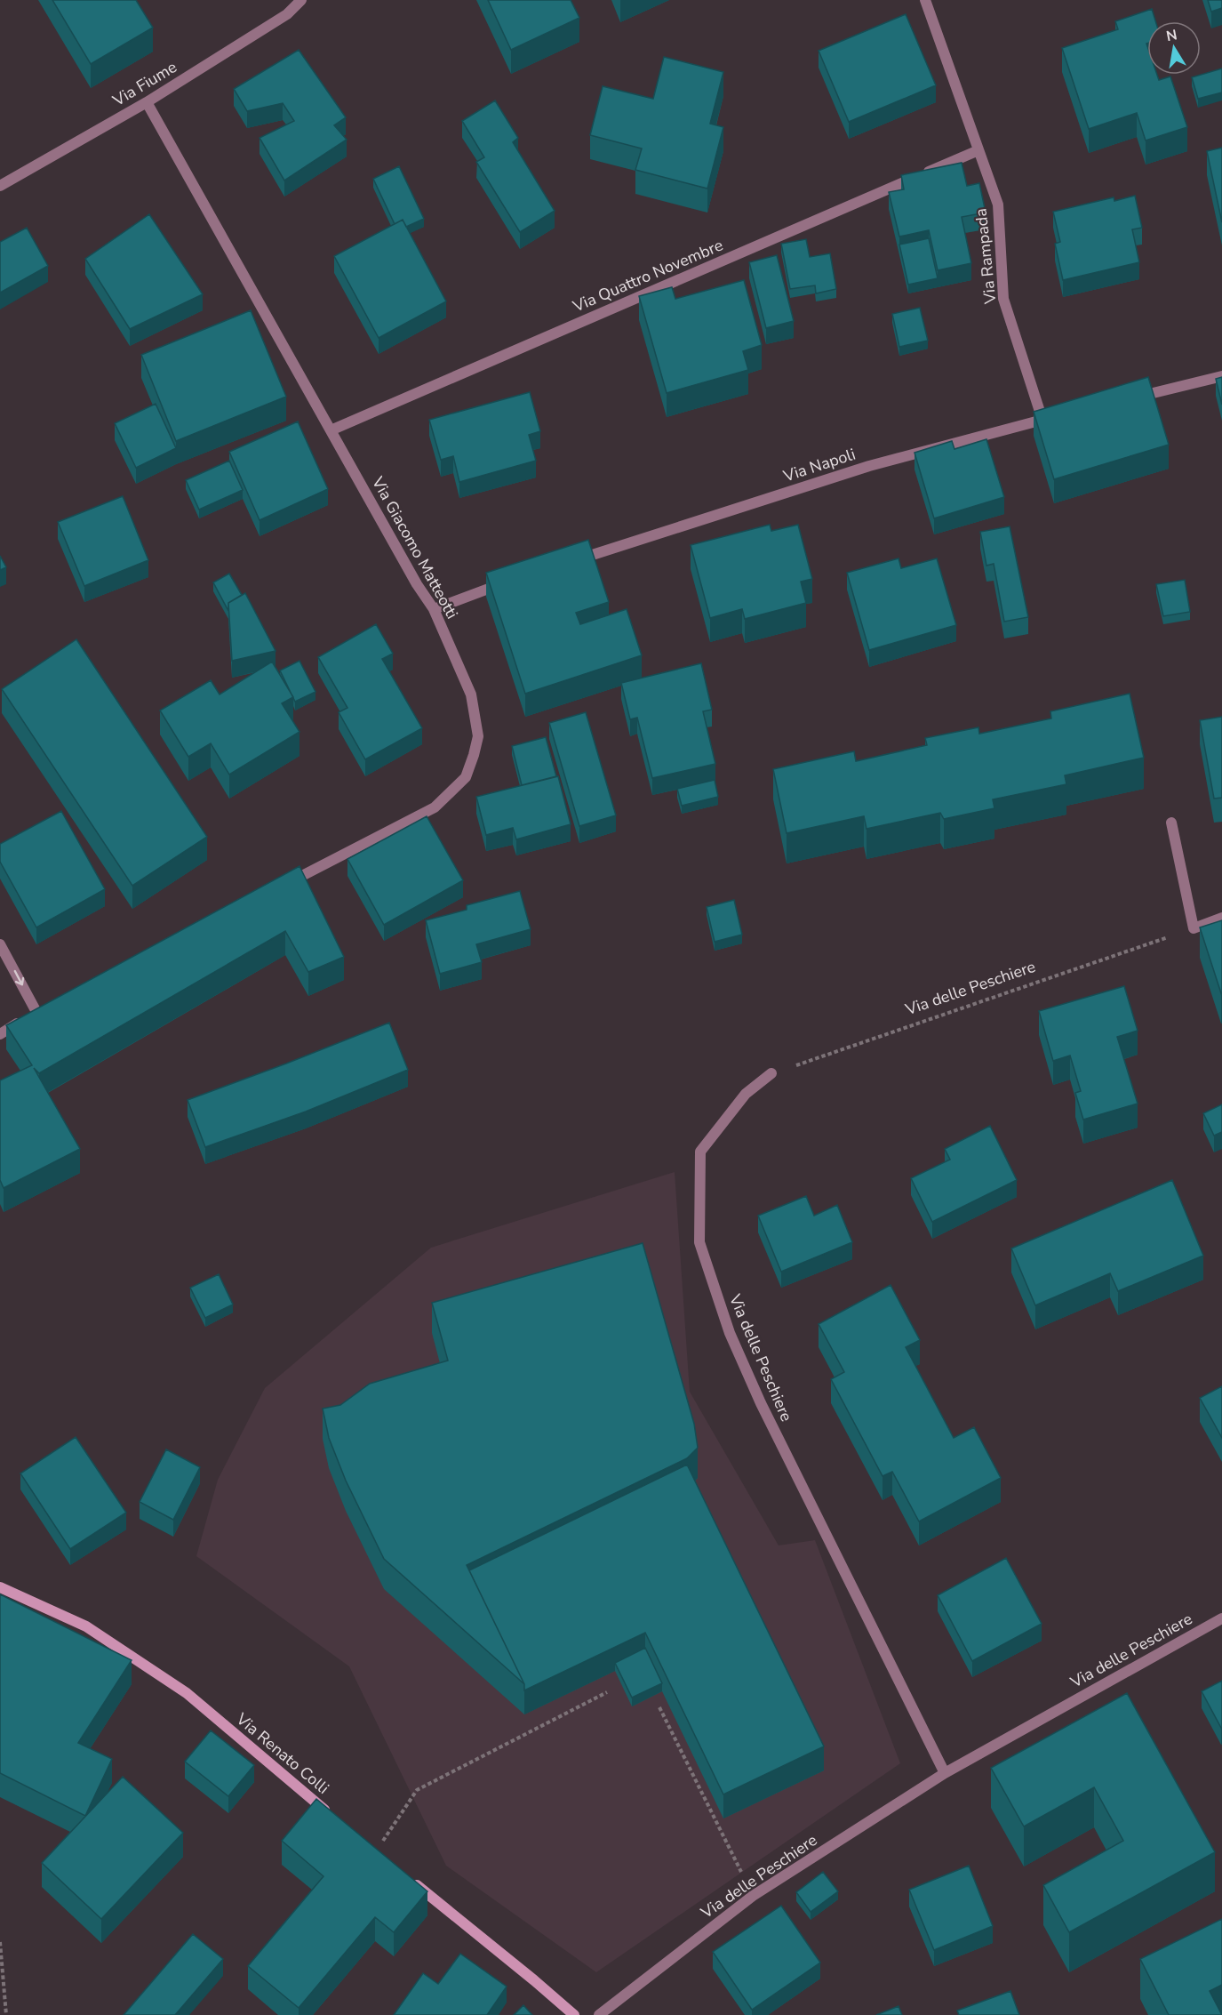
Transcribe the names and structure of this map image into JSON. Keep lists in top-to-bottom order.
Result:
{
  "streets": {
    "street": [
      "Via Fiume",
      "Via Rampada",
      "Via Quattro Novembre",
      "Via Napoli",
      "Via Giacomo Matteotti",
      "Via delle Peschiere",
      "Via Renato Colli"
    ]
  },
  "crossings": [
    ["Via Fiume", "Via Giacomo Matteotti"],
    ["Via Rampada", "Via Quattro Novembre"],
    ["Via Rampada", "Via Napoli"],
    ["Via Quattro Novembre", "Via Giacomo Matteotti"]
  ],
  "north": "top"
}
